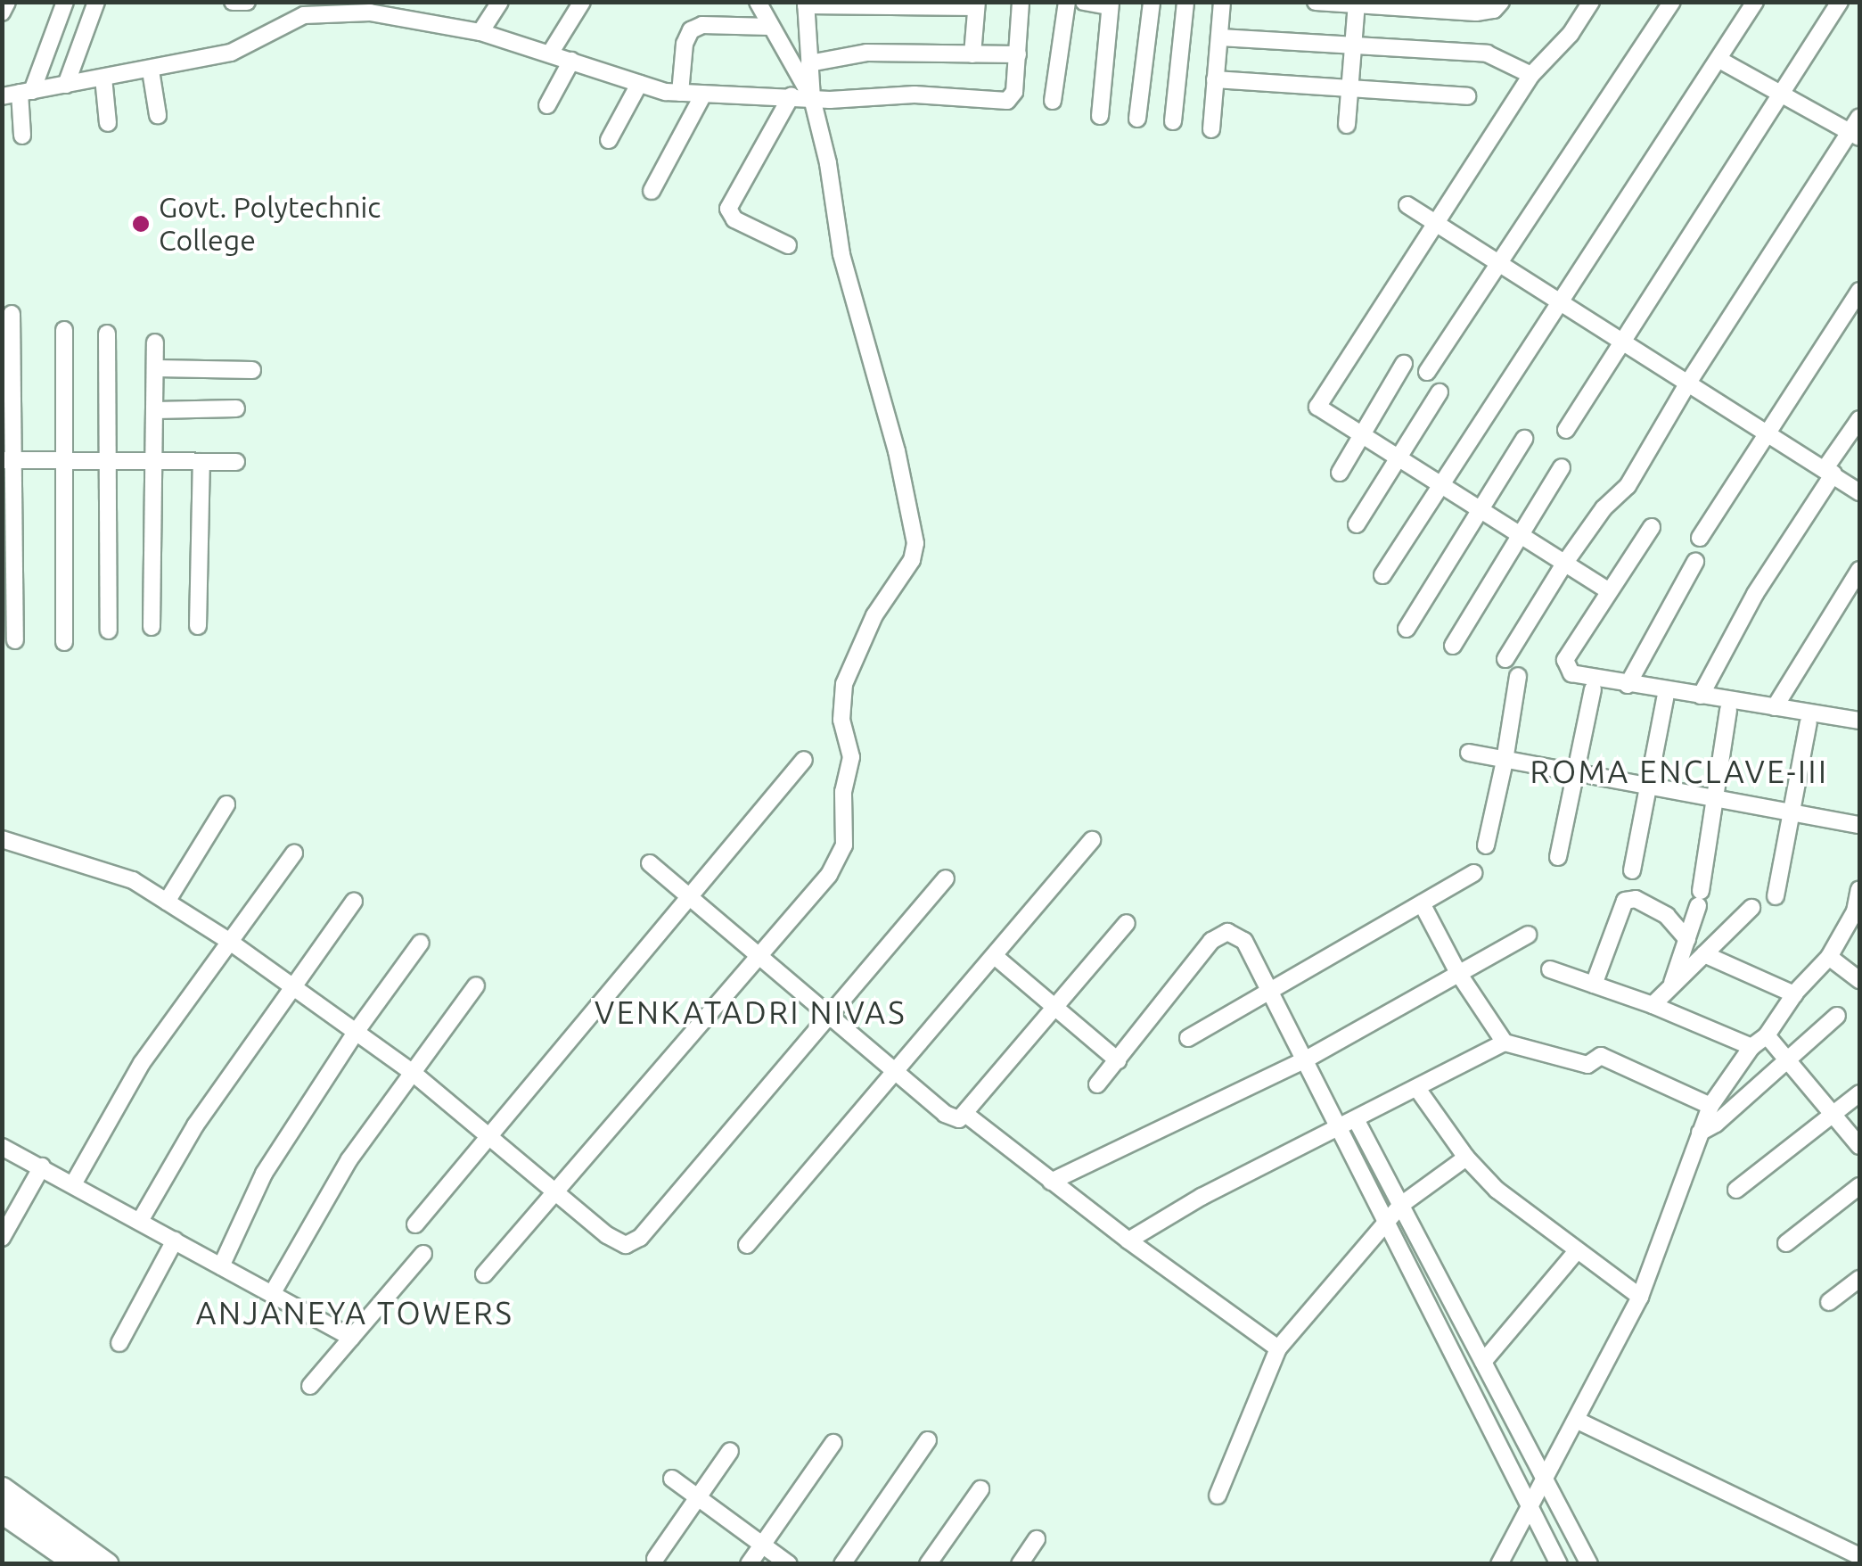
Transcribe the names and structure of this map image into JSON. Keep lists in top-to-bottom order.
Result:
{
  "districts": ["ROMA ENCLAVE-III", "VENKATADRI NIVAS", "ANJANEYA TOWERS"],
  "places": ["Govt. Polytechnic College"]
}
